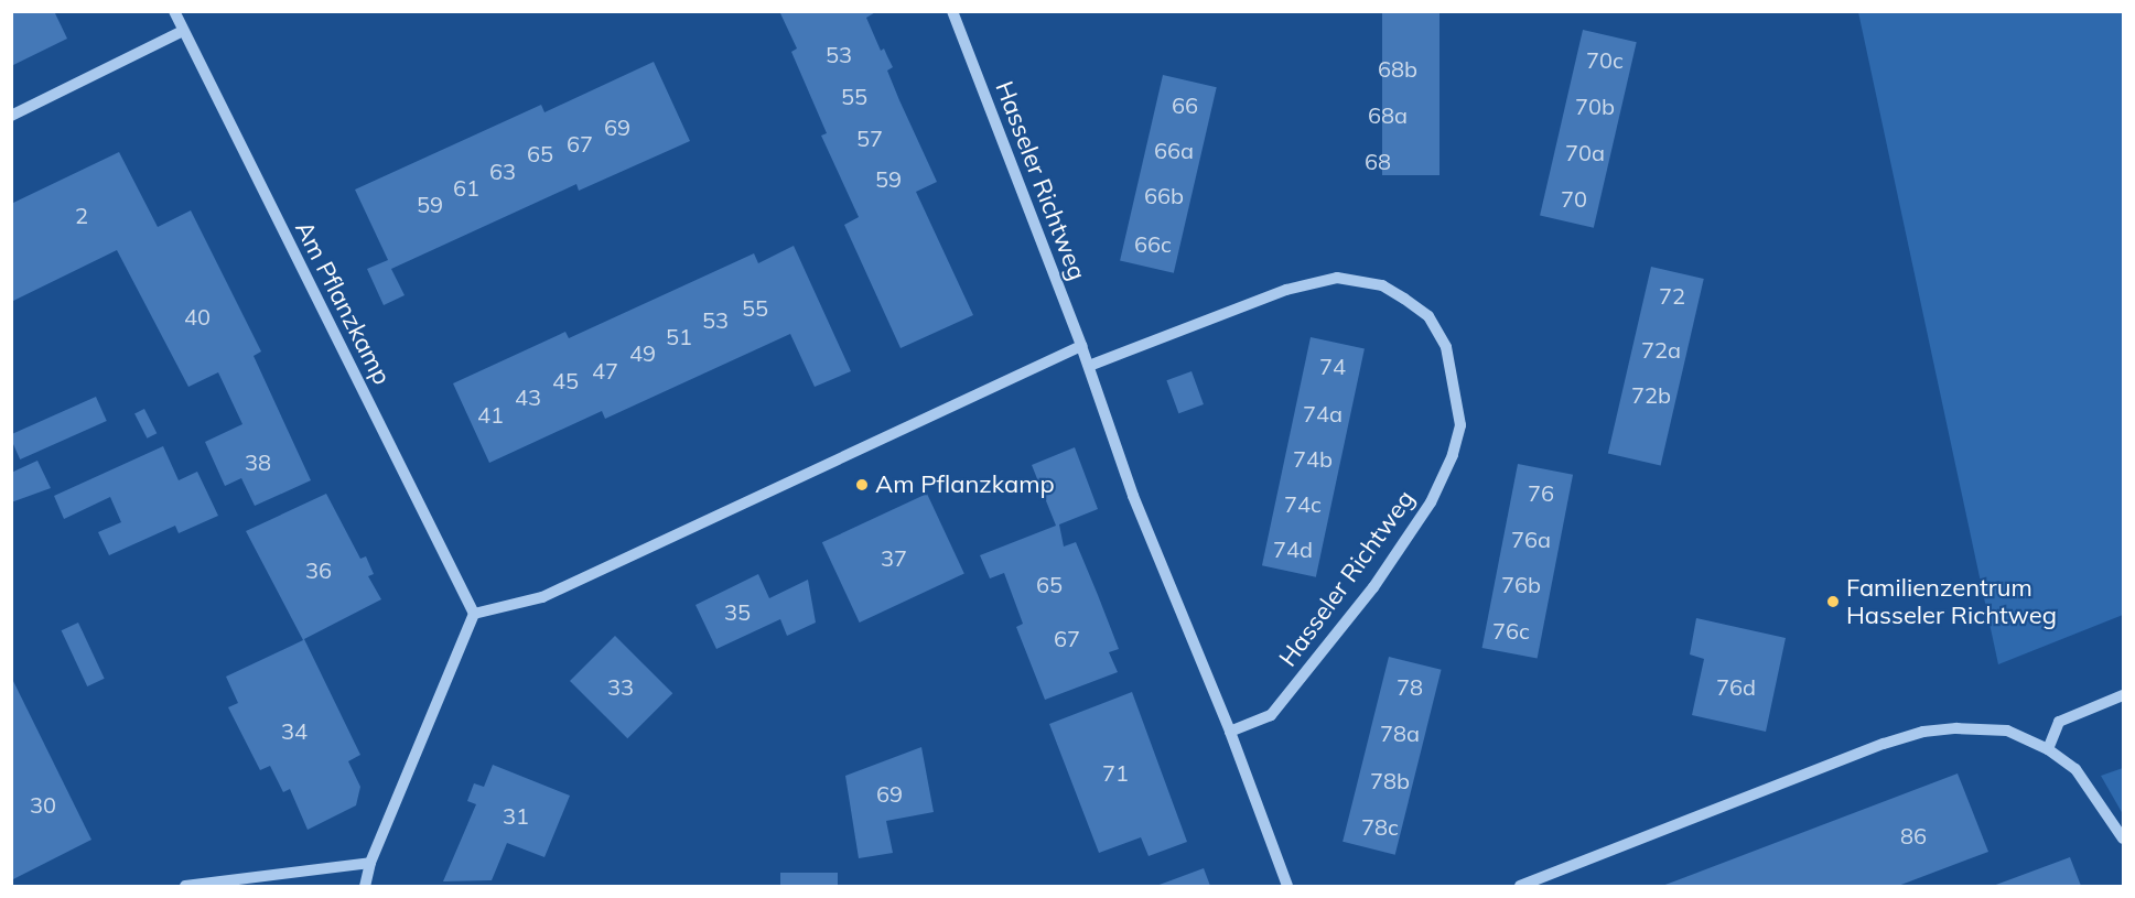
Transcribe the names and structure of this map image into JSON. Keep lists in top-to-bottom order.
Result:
{
  "streets": {
    "street": ["Hasseler Richtweg", "Am Pflanzkamp"]
  },
  "places": ["Am Pflanzkamp", "Familienzentrum Hasseler Richtweg"],
  "house_numbers": [
    "53",
    "70c",
    "68b",
    "55",
    "66",
    "70b",
    "68a",
    "69",
    "57",
    "67",
    "66a",
    "70a",
    "65",
    "68",
    "63",
    "59",
    "61",
    "66b",
    "70",
    "59",
    "2",
    "66c",
    "72",
    "55",
    "40",
    "53",
    "51",
    "72a",
    "49",
    "74",
    "47",
    "45",
    "72b",
    "43",
    "74a",
    "41",
    "74b",
    "38",
    "76",
    "74c",
    "76a",
    "74d",
    "37",
    "36",
    "65",
    "76b",
    "35",
    "76c",
    "67",
    "33",
    "78",
    "76d",
    "34",
    "78a",
    "71",
    "78b",
    "69",
    "30",
    "31",
    "78c",
    "86"
  ]
}
